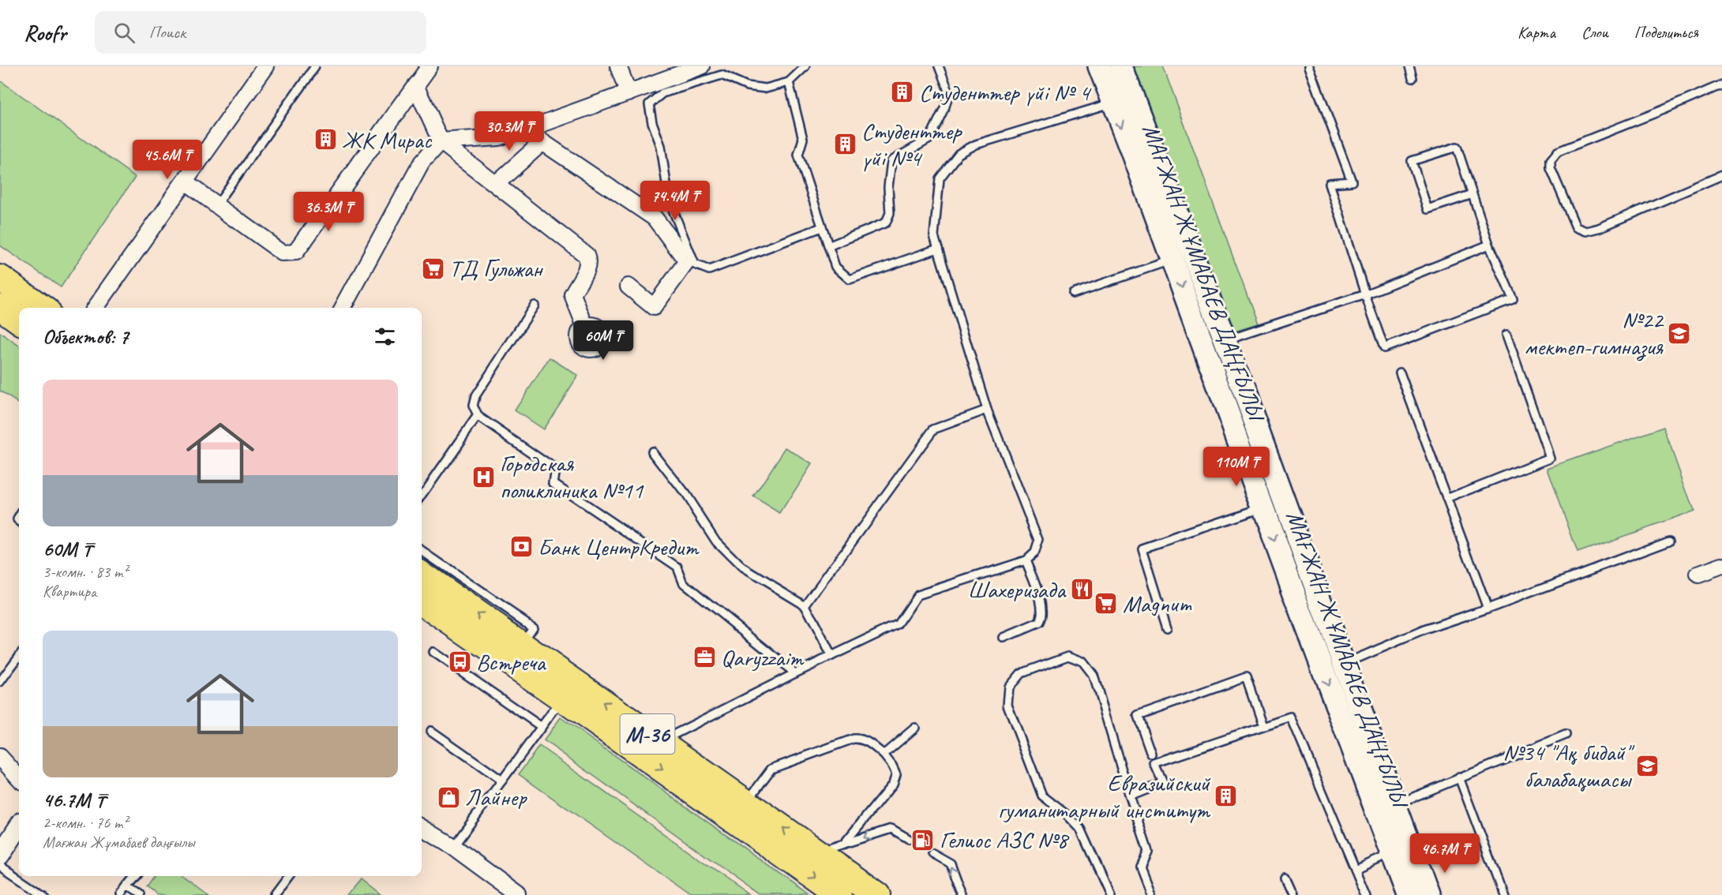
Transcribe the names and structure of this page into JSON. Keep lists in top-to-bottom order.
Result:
{
  "streets": {
    "main road": ["МАҒЖАН ЖҰМАБАЕВ ДАҢҒЫЛЫ", "M-36"]
  },
  "places": {
    "building": [
      "Студенттер үйі № 4",
      "ЖК Мирас",
      "Студенттер үйі №4",
      "Евразийский гуманитарный институт"
    ],
    "supermarket": ["ТД Гульжан", "Magnum"],
    "school or university": ["№22 мектеп-гимназия", "№34 \"Ақ бидай\" балабақшасы"],
    "hospital": ["Городская поликлиника №11"],
    "bank": ["Банк ЦентрКредит"],
    "restaurant": ["Шахеризада"],
    "office": ["Qaryzzaim"],
    "bus stop": ["Встреча"],
    "shop": ["Лайнер"],
    "fuel station": ["Гелиос АЗС №8"]
  },
  "page": {
    "header": "Roofr",
    "search": "Поиск",
    "nav": ["Карта", "Слои", "Поделиться"],
    "price": [
      "30.3M ₸",
      "45.6M ₸",
      "74.4M ₸",
      "36.3M ₸",
      "60M ₸",
      "110M ₸",
      "46.7M ₸"
    ],
    "heading": "Объектов: 7",
    "list": [
      {
        "name": "60M ₸",
        "note": "3-комн. · 83 m² · Квартира"
      },
      {
        "name": "46.7M ₸",
        "note": "2-комн. · 76 m² · Мағжан Жұмабаев даңғылы"
      }
    ]
  }
}
